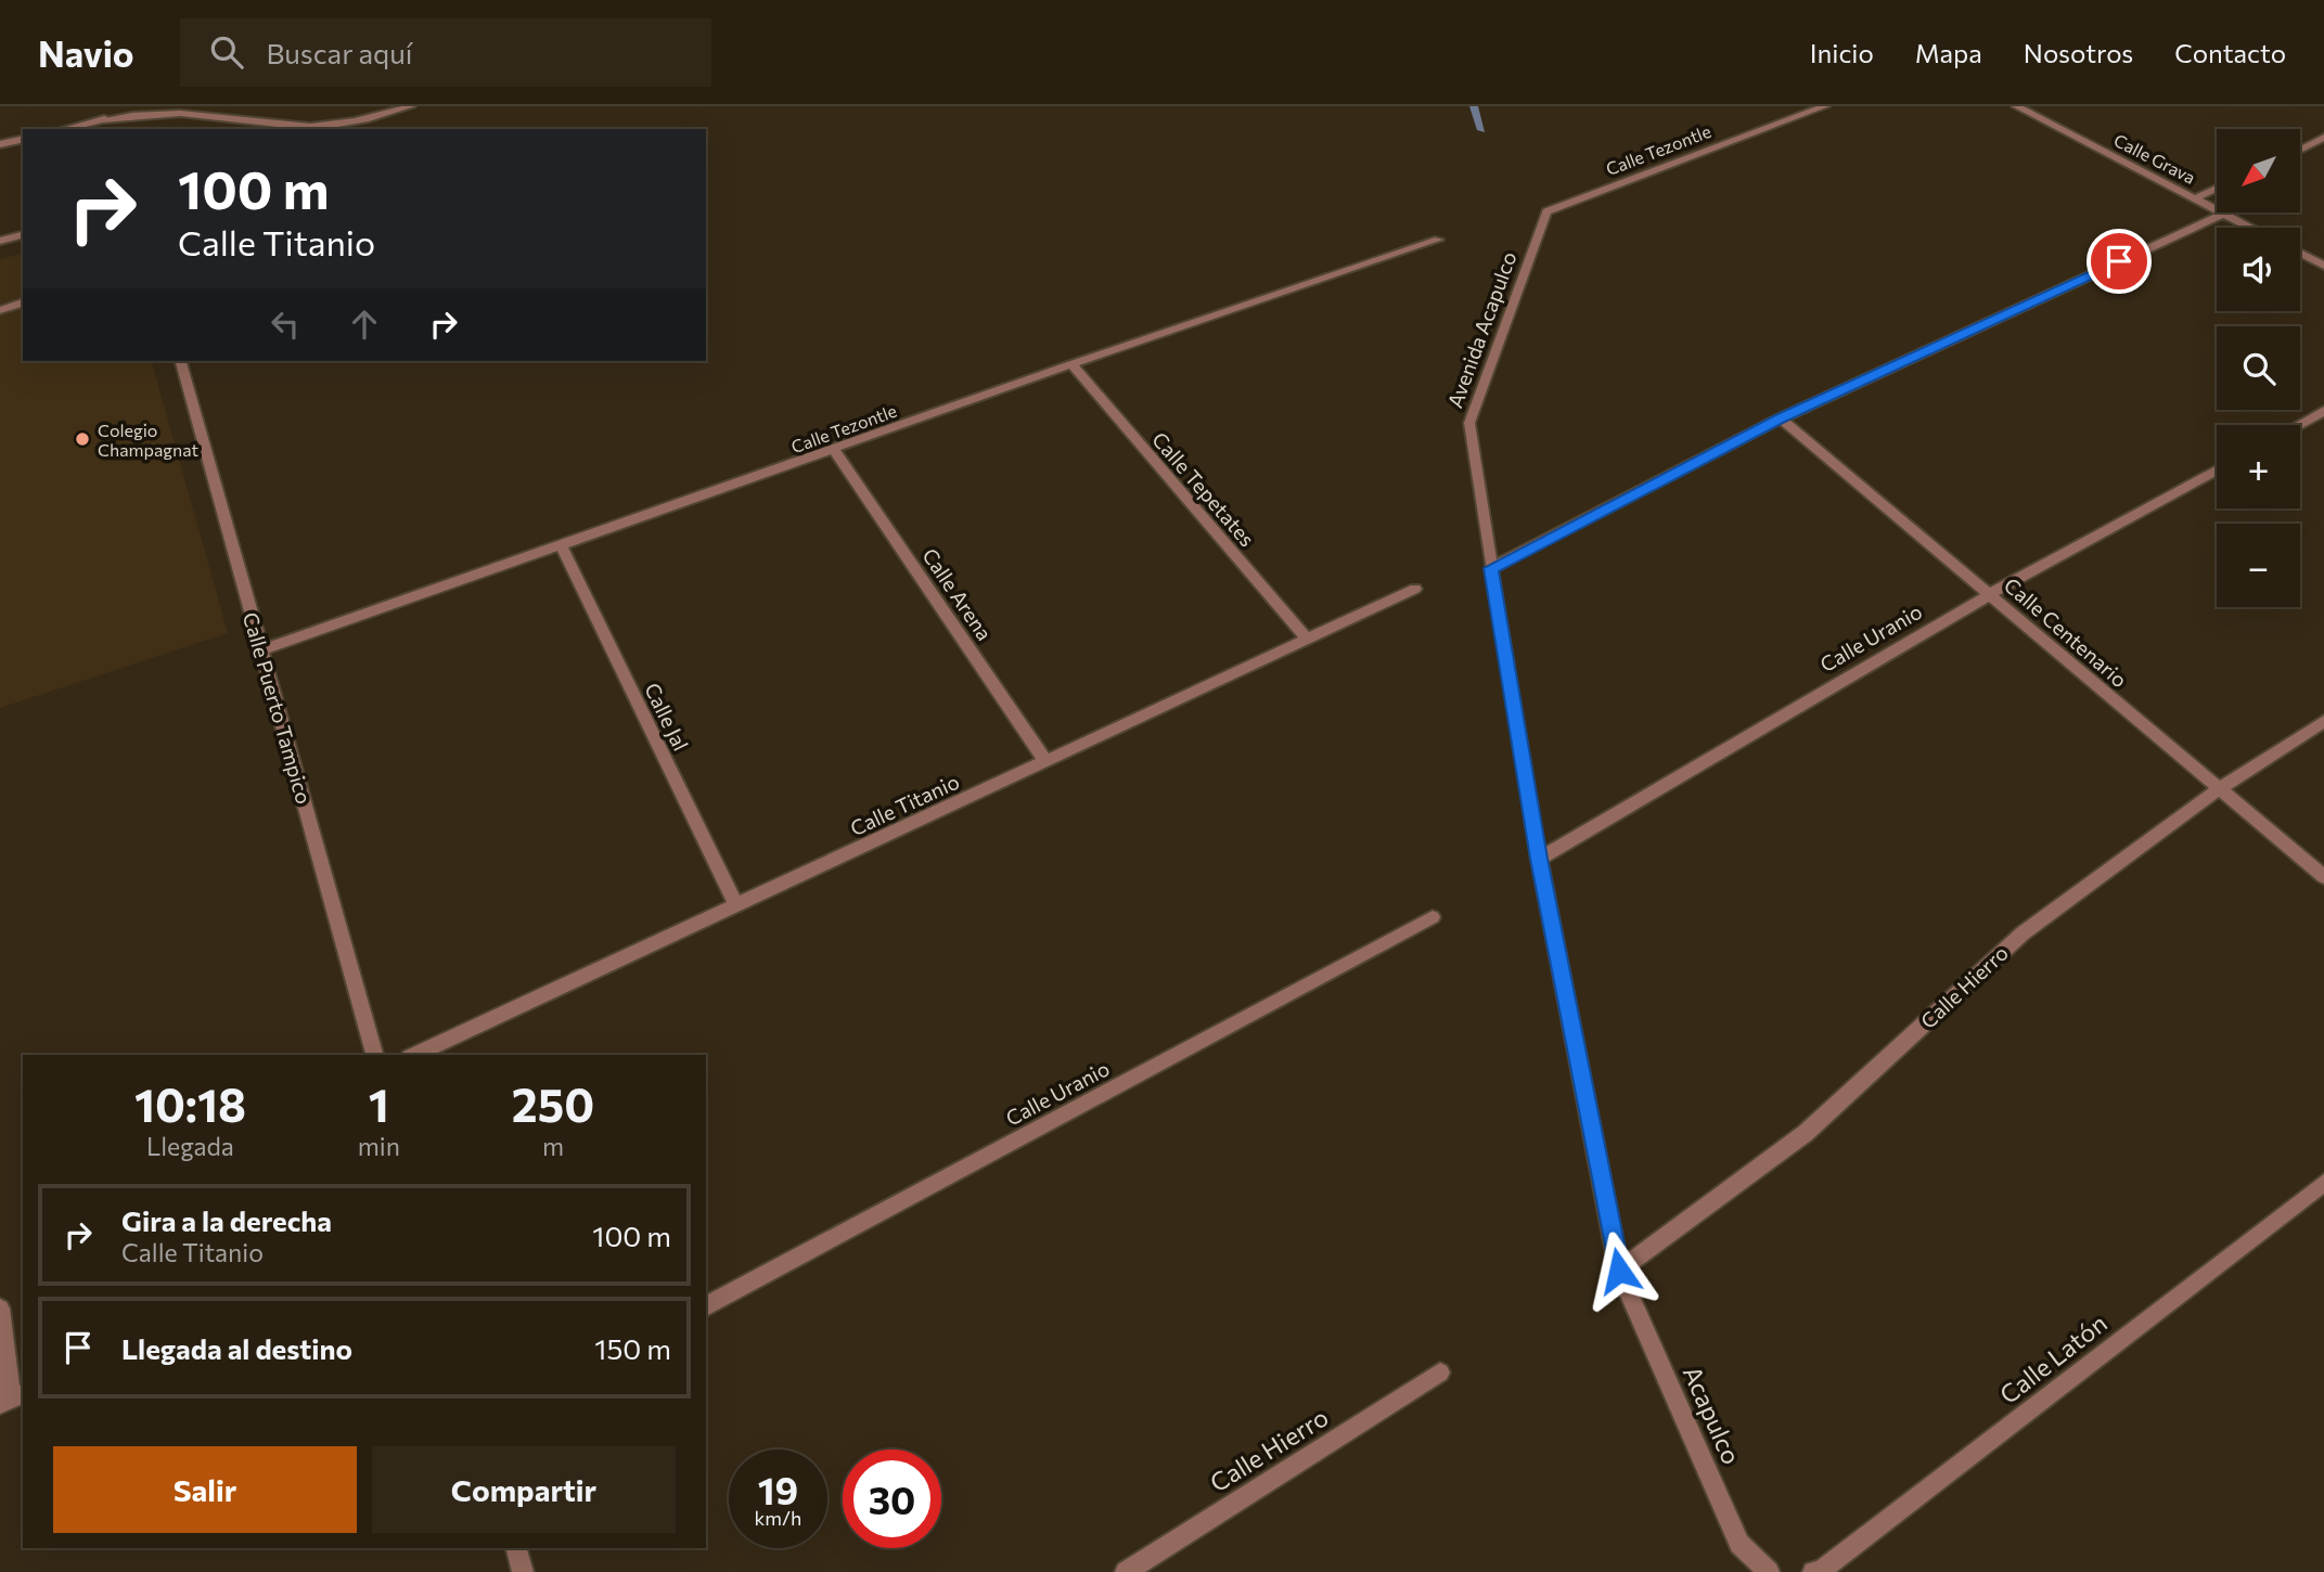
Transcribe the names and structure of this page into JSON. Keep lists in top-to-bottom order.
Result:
{
  "streets": {
    "street": [
      "Calle Tezontle",
      "Calle Grava",
      "Avenida Acapulco",
      "Calle Tepetates",
      "Calle Arena",
      "Calle Centenario",
      "Calle Uranio",
      "Calle Puerto Tampico",
      "Calle Jal",
      "Calle Titanio",
      "Calle Hierro",
      "Calle Latón",
      "Acapulco"
    ]
  },
  "crossings": [
    ["Calle Tezontle", "Avenida Acapulco"],
    ["Calle Tezontle", "Calle Tepetates"],
    ["Calle Tezontle", "Calle Arena"],
    ["Calle Tezontle", "Calle Puerto Tampico"],
    ["Calle Tezontle", "Calle Jal"],
    ["Avenida Acapulco", "Calle Uranio"],
    ["Avenida Acapulco", "Calle Hierro"],
    ["Avenida Acapulco", "Acapulco"],
    ["Calle Tepetates", "Calle Titanio"],
    ["Calle Arena", "Calle Titanio"],
    ["Calle Centenario", "Calle Uranio"],
    ["Calle Centenario", "Calle Hierro"],
    ["Calle Jal", "Calle Titanio"],
    ["Calle Hierro", "Acapulco"]
  ],
  "places": ["Colegio Champagnat"],
  "north": "bottom left",
  "page": {
    "header": "Navio",
    "search": "Buscar aquí",
    "nav": [
      "Inicio",
      "Mapa",
      "Nosotros",
      "Contacto"
    ],
    "map_buttons": ["+", "−"],
    "turn": ["100 m", "Calle Titanio"],
    "eta": [
      "10:18",
      "Llegada",
      "1",
      "min",
      "250",
      "m"
    ],
    "list": [
      {
        "name": "Gira a la derecha",
        "note": "Calle Titanio",
        "value": "100 m"
      },
      {
        "name": "Llegada al destino",
        "value": "150 m"
      }
    ],
    "buttons": ["Salir", "Compartir"],
    "speed": "19 km/h",
    "limit": "30"
  }
}
